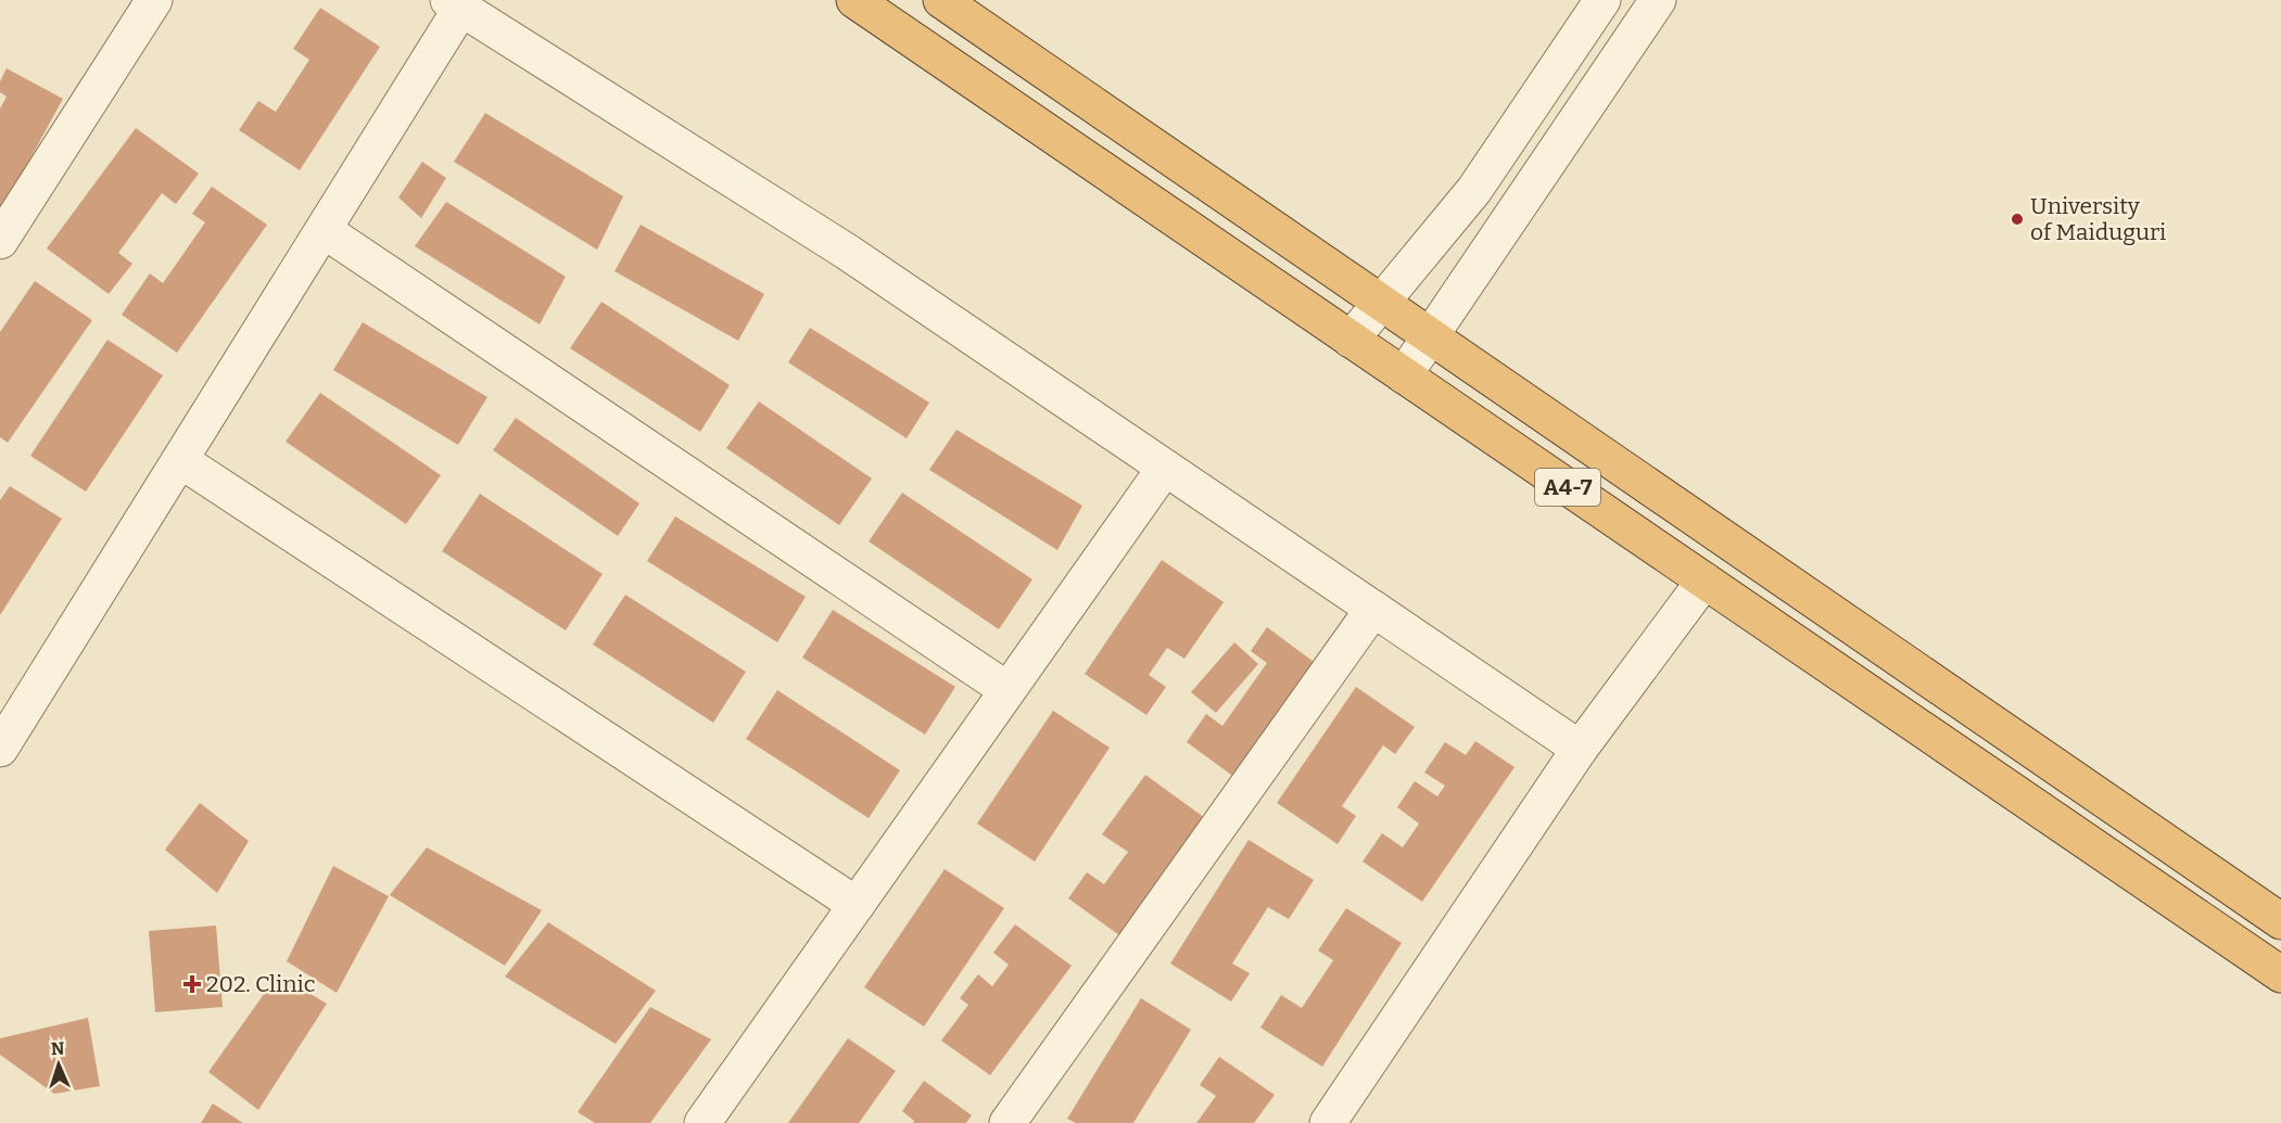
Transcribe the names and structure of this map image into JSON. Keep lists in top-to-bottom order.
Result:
{
  "streets": {
    "highway": ["A4-7"]
  },
  "places": {
    "other": ["University of Maiduguri"],
    "health": ["202. Clinic"]
  },
  "north": "top"
}
